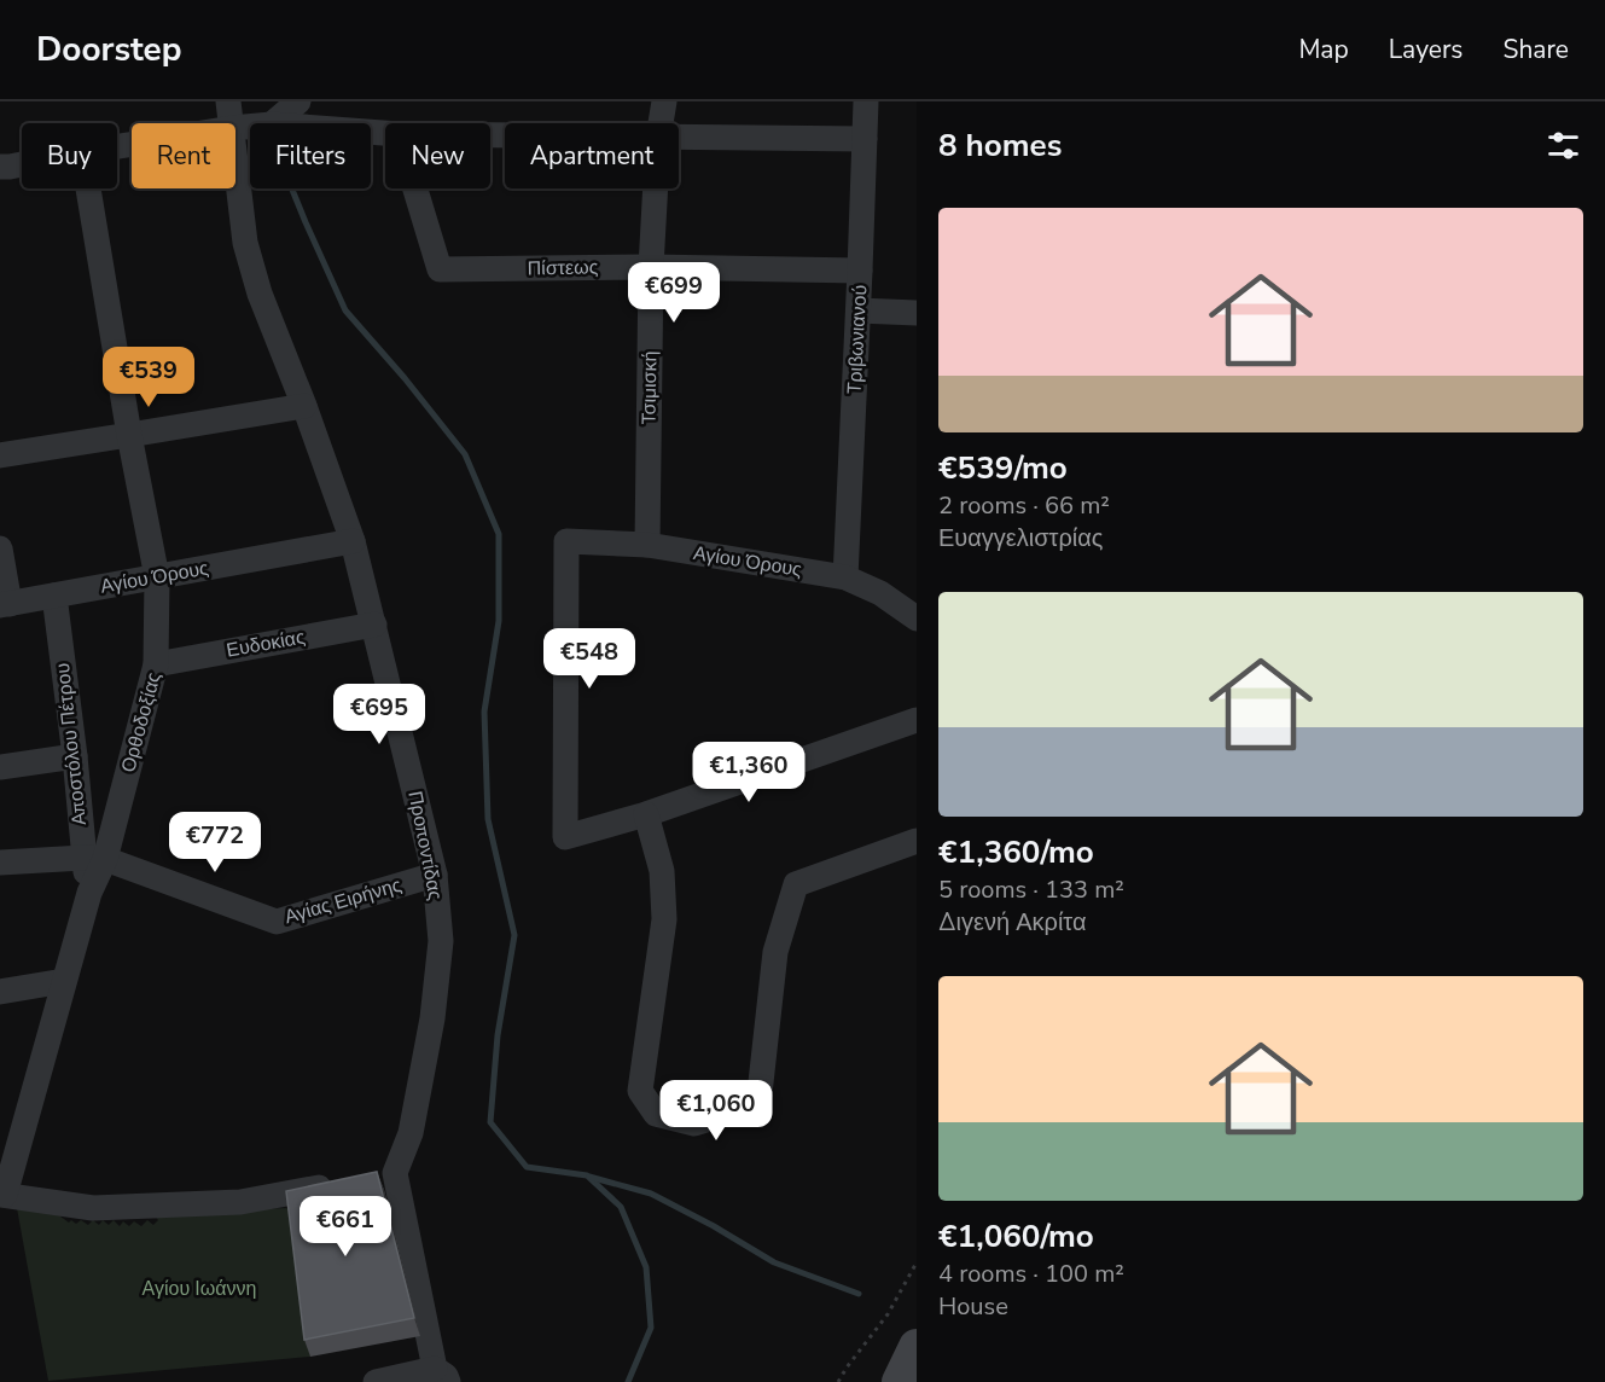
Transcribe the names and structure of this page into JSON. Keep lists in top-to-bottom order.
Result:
{
  "streets": {
    "street": [
      "Πίστεως",
      "Τριβωνιανού",
      "Τσιμισκή",
      "Αγίου Όρους",
      "Ευδοκίας",
      "Ορθοδοξίας",
      "Αποστόλου Πέτρου",
      "Προποντίδας",
      "Αγίας Ειρήνης"
    ]
  },
  "crossings": [
    ["Πίστεως", "Τριβωνιανού"],
    ["Πίστεως", "Τσιμισκή"],
    ["Τριβωνιανού", "Αγίου Όρους"],
    ["Τσιμισκή", "Αγίου Όρους"],
    ["Αγίου Όρους", "Ορθοδοξίας"],
    ["Αγίου Όρους", "Αποστόλου Πέτρου"],
    ["Αγίου Όρους", "Προποντίδας"],
    ["Ευδοκίας", "Ορθοδοξίας"],
    ["Ευδοκίας", "Προποντίδας"],
    ["Ορθοδοξίας", "Αποστόλου Πέτρου"],
    ["Ορθοδοξίας", "Αγίας Ειρήνης"],
    ["Αποστόλου Πέτρου", "Αγίας Ειρήνης"],
    ["Προποντίδας", "Αγίας Ειρήνης"]
  ],
  "parks": ["Αγίου Ιωάννη"],
  "page": {
    "header": "Doorstep",
    "nav": ["Map", "Layers", "Share"],
    "heading": "8 homes",
    "chip": [
      "Buy",
      "Rent",
      "Filters",
      "New",
      "Apartment"
    ],
    "list": [
      {
        "name": "€539/mo",
        "note": "2 rooms · 66 m² · Ευαγγελιστρίας"
      },
      {
        "name": "€1,360/mo",
        "note": "5 rooms · 133 m² · Διγενή Ακρίτα"
      },
      {
        "name": "€1,060/mo",
        "note": "4 rooms · 100 m² · House"
      }
    ],
    "price": [
      "€699",
      "€539",
      "€548",
      "€695",
      "€1,360",
      "€772",
      "€1,060",
      "€661"
    ]
  }
}
